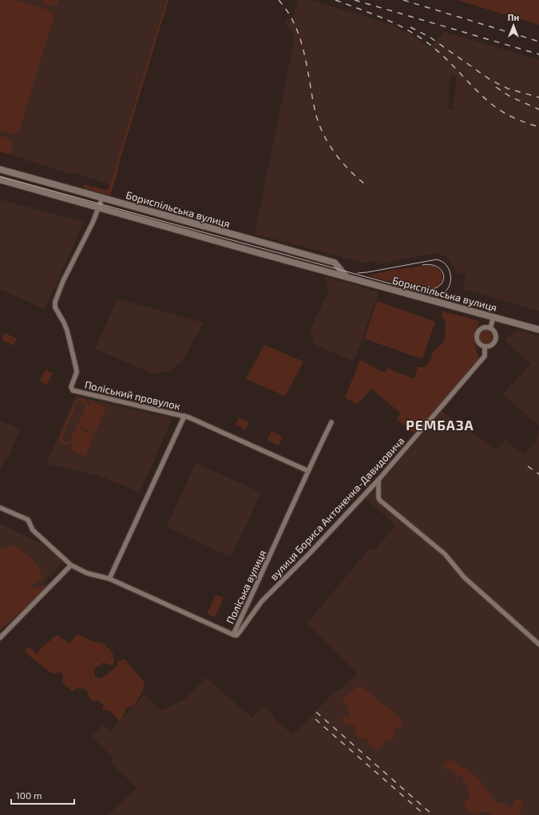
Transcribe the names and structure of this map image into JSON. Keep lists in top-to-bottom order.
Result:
{
  "streets": {
    "main road": ["Бориспільська вулиця"],
    "street": ["Поліський провулок", "вулиця Бориса Антоненка-Давидовича", "Поліська вулиця"]
  },
  "crossings": [
    ["Бориспільська вулиця", "Поліський провулок"],
    ["Поліський провулок", "Поліська вулиця"],
    ["вулиця Бориса Антоненка-Давидовича", "Поліська вулиця"]
  ],
  "districts": ["РЕМБАЗА"],
  "scale_bar": "100 m",
  "north": "top"
}
